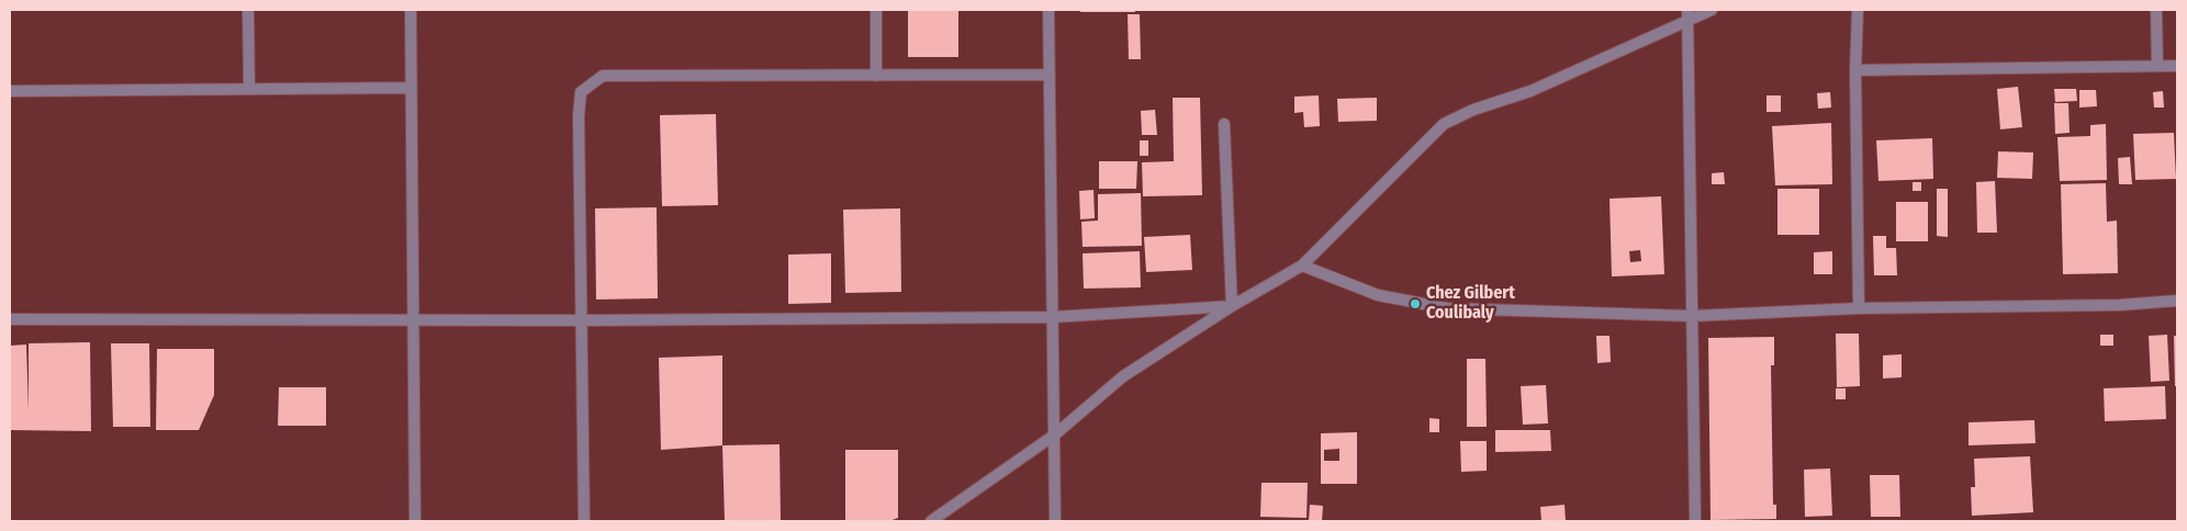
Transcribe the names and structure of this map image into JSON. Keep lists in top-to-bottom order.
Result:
{
  "places": ["Chez Gilbert Coulibaly"]
}
